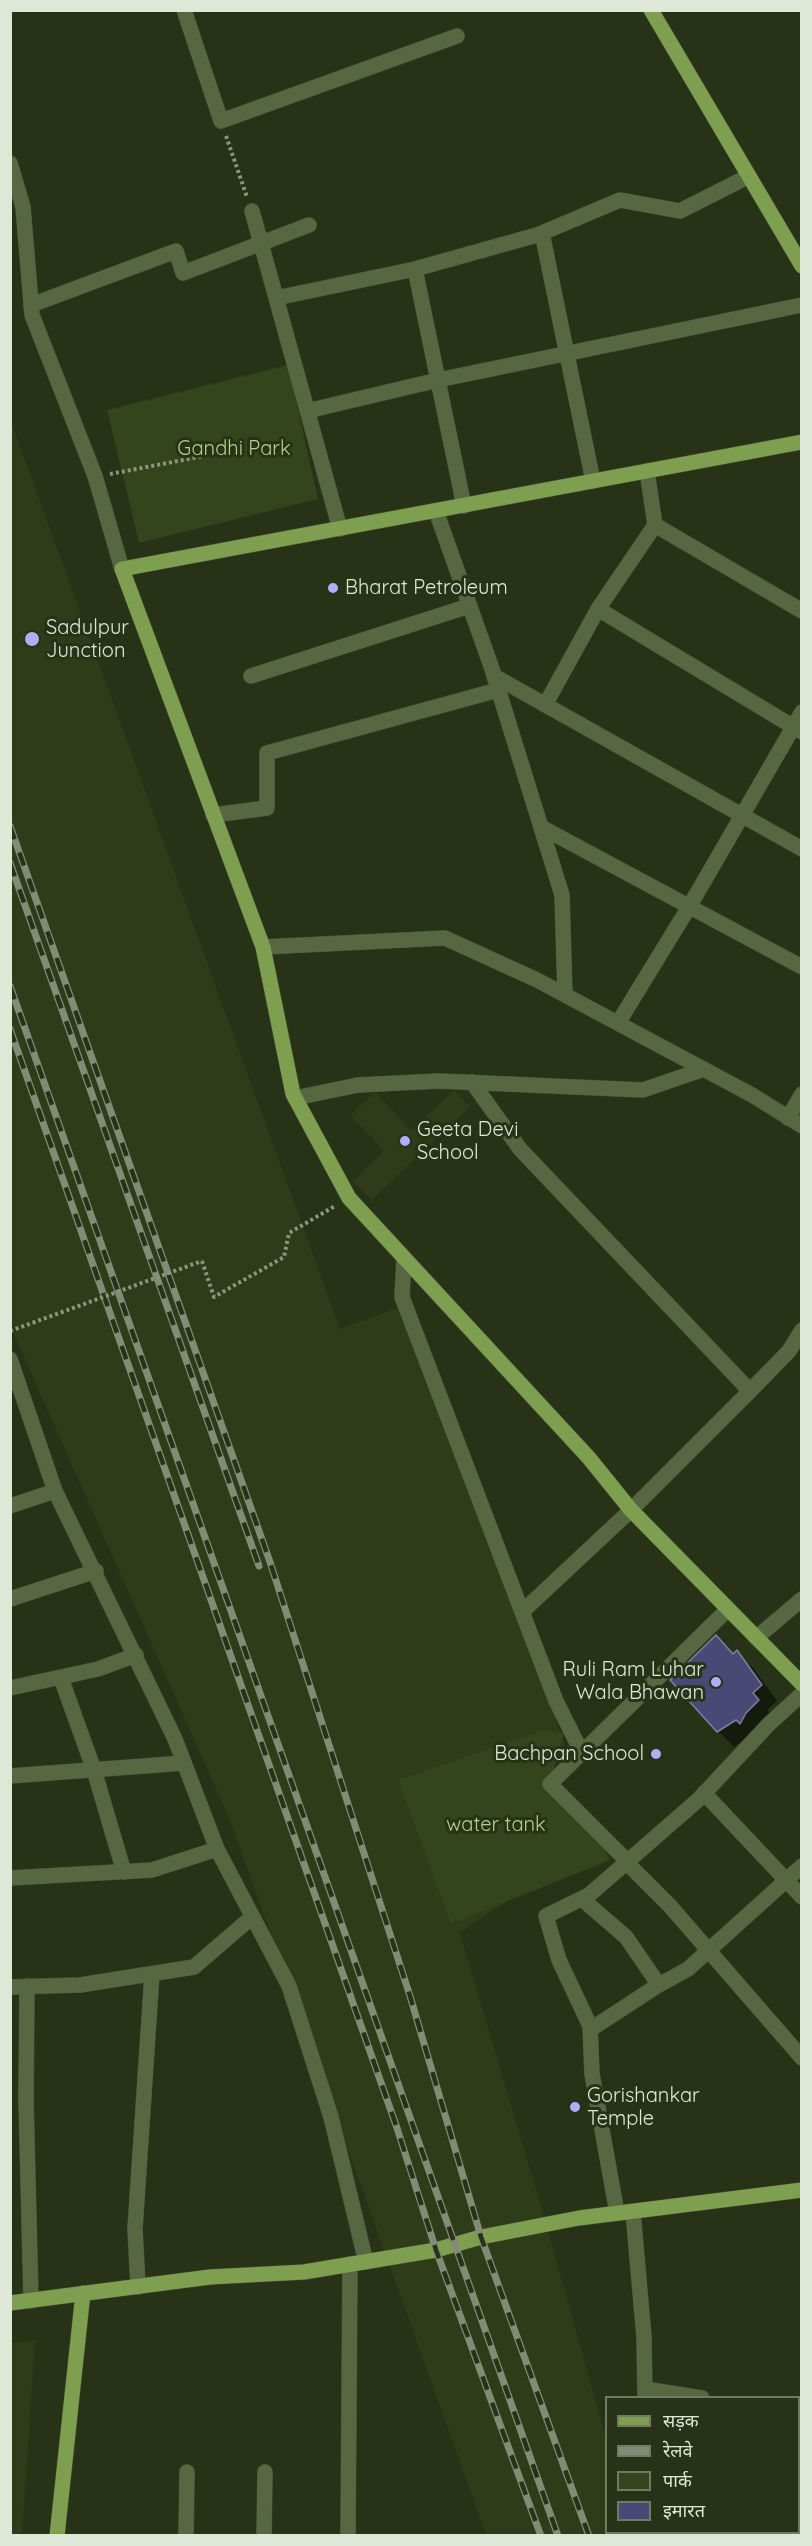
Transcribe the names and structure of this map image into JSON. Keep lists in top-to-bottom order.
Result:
{
  "parks": ["Gandhi Park", "water tank"],
  "places": [
    "Bharat Petroleum",
    "Sadulpur Junction",
    "Geeta Devi School",
    "Ruli Ram Luhar Wala Bhawan",
    "Bachpan School",
    "Gorishankar Temple"
  ],
  "legend": [
    "सड़क",
    "रेलवे",
    "पार्क",
    "इमारत"
  ]
}
